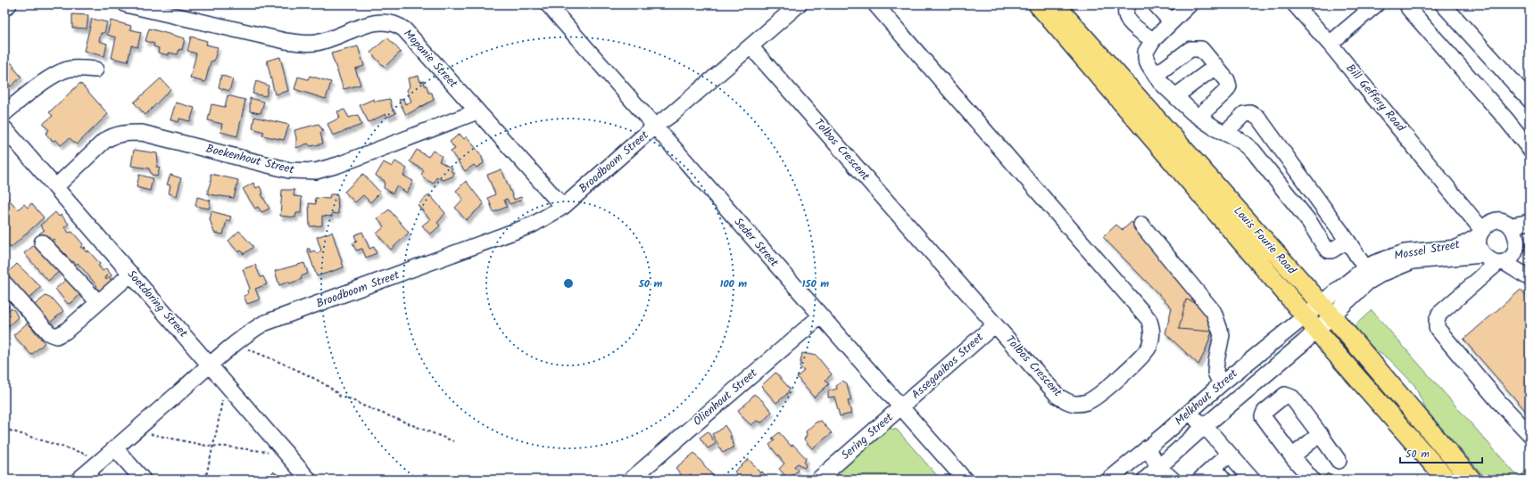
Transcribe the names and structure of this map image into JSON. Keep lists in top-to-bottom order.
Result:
{
  "streets": {
    "main road": ["Louis Fourie Road"],
    "street": [
      "Mopanie Street",
      "Bill Geffery Road",
      "Tolbos Crescent",
      "Boekenhout Street",
      "Broodboom Street",
      "Seder Street",
      "Mossel Street",
      "Soetdoring Street",
      "Assegaaibos Street",
      "Olienhout Street",
      "Melkhout Street",
      "Sering Street"
    ]
  },
  "crossings": [
    ["Mopanie Street", "Boekenhout Street"],
    ["Mopanie Street", "Broodboom Street"],
    ["Bill Geffery Road", "Mossel Street"],
    ["Tolbos Crescent", "Assegaaibos Street"],
    ["Boekenhout Street", "Soetdoring Street"],
    ["Broodboom Street", "Seder Street"],
    ["Broodboom Street", "Soetdoring Street"],
    ["Louis Fourie Road", "Mossel Street"],
    ["Louis Fourie Road", "Melkhout Street"],
    ["Seder Street", "Assegaaibos Street"],
    ["Seder Street", "Olienhout Street"],
    ["Seder Street", "Sering Street"],
    ["Mossel Street", "Melkhout Street"],
    ["Assegaaibos Street", "Sering Street"]
  ],
  "scale_bar": "50 m",
  "rings": ["50 m", "100 m", "150 m"]
}
